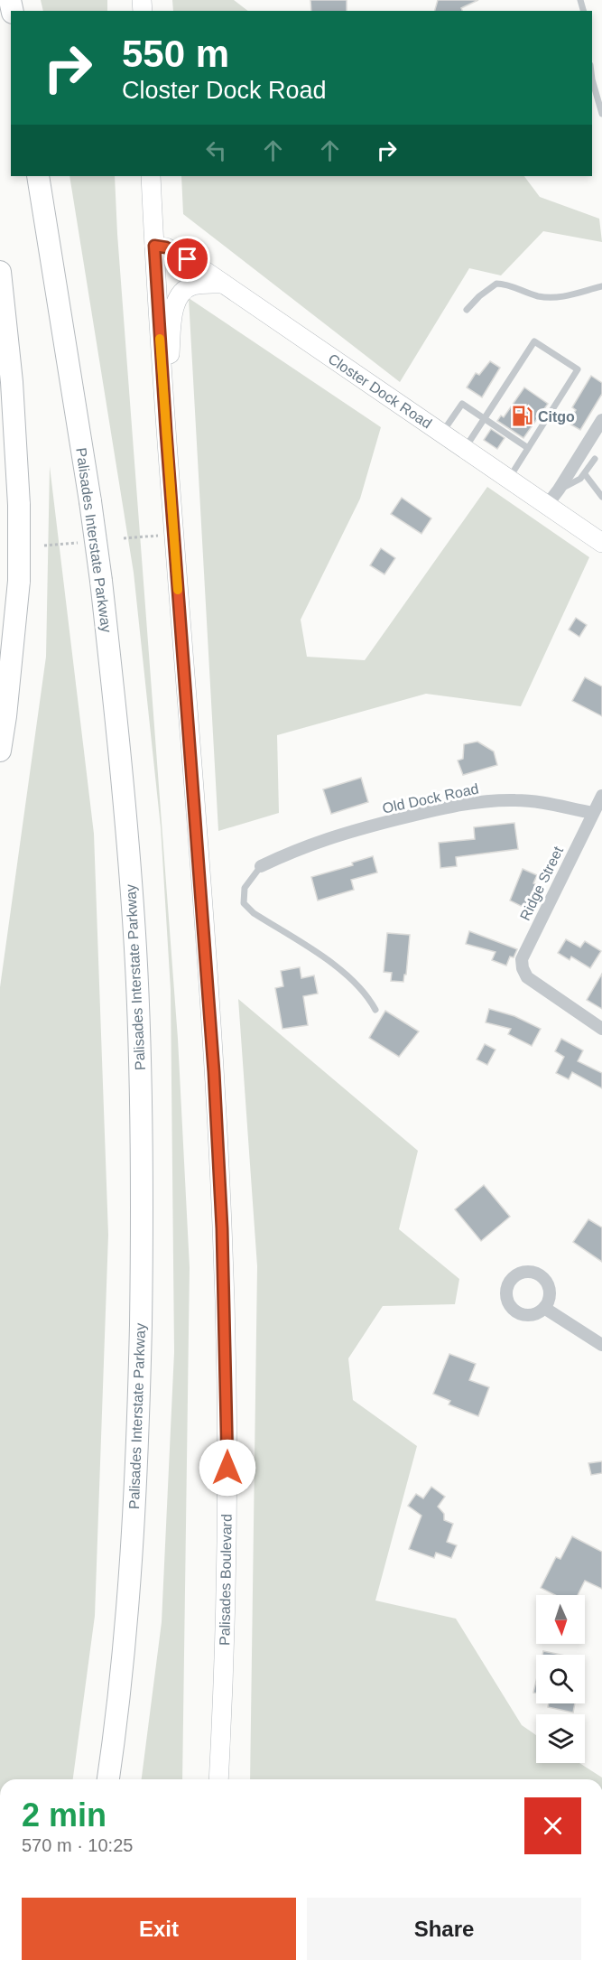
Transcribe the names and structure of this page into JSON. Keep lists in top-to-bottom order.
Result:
{
  "streets": {
    "highway": ["Palisades Interstate Parkway"],
    "main road": ["Closter Dock Road", "Palisades Boulevard"],
    "street": ["Old Dock Road", "Ridge Street"]
  },
  "crossings": [
    ["Closter Dock Road", "Palisades Boulevard"],
    ["Old Dock Road", "Ridge Street"]
  ],
  "places": {
    "fuel station": ["Citgo"]
  },
  "north": "bottom",
  "page": {
    "turn": ["550 m", "Closter Dock Road"],
    "heading": ["2 min", "570 m · 10:25"],
    "buttons": ["Exit", "Share"]
  }
}
